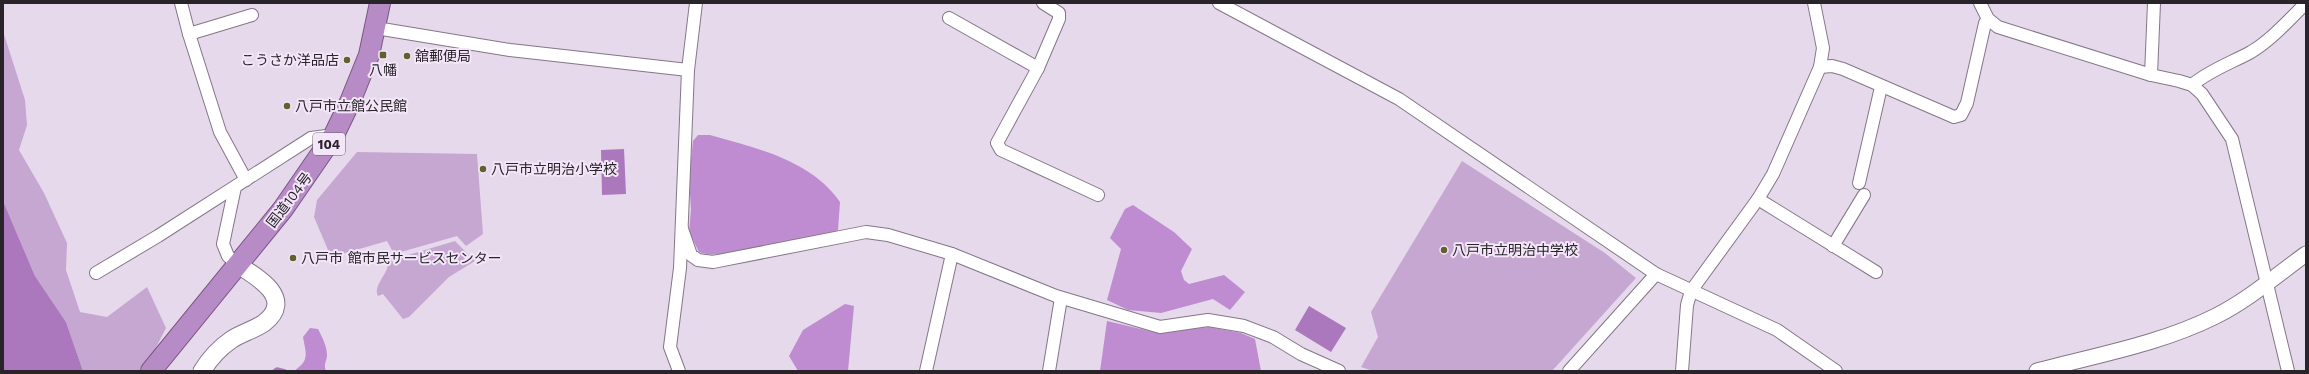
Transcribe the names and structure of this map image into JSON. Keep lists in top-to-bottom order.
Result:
{
  "streets": {
    "highway": ["104", "国道104号"]
  },
  "places": {
    "transit": ["八幡"],
    "other": [
      "舘郵便局",
      "こうさか洋品店",
      "八戸市立館公民館",
      "八戸市立明治小学校",
      "八戸市立明治中学校",
      "八戸市 館市民サービスセンター"
    ]
  }
}
